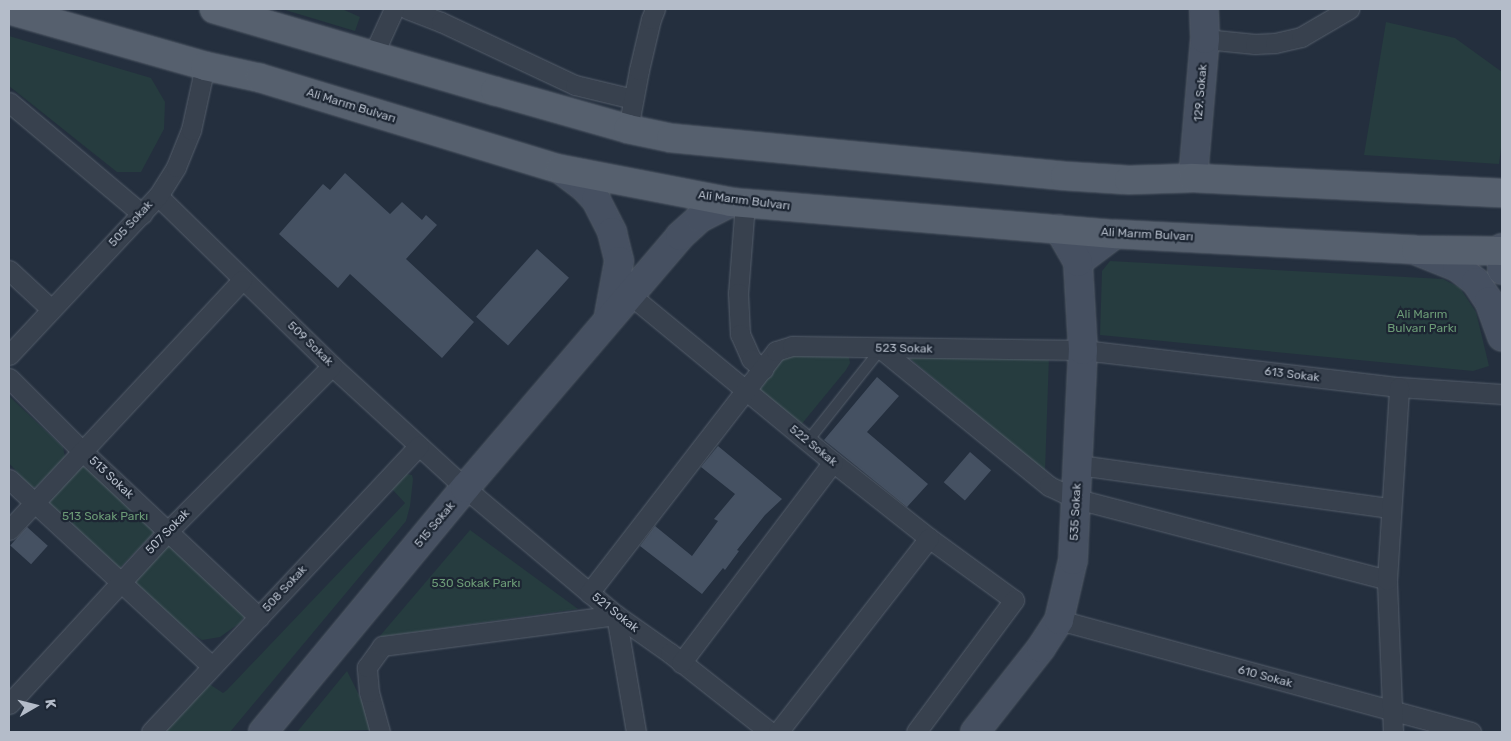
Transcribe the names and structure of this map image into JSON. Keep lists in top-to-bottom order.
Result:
{
  "streets": {
    "main road": ["Ali Marım Bulvarı"],
    "street": [
      "129. Sokak",
      "505 Sokak",
      "509 Sokak",
      "523 Sokak",
      "613 Sokak",
      "522 Sokak",
      "513 Sokak",
      "535 Sokak",
      "515 Sokak",
      "507 Sokak",
      "508 Sokak",
      "521 Sokak",
      "610 Sokak"
    ]
  },
  "crossings": [
    ["Ali Marım Bulvarı", "505 Sokak"],
    ["Ali Marım Bulvarı", "515 Sokak"],
    ["505 Sokak", "509 Sokak"],
    ["509 Sokak", "515 Sokak"],
    ["509 Sokak", "507 Sokak"],
    ["509 Sokak", "508 Sokak"],
    ["509 Sokak", "521 Sokak"],
    ["523 Sokak", "613 Sokak"],
    ["523 Sokak", "522 Sokak"],
    ["523 Sokak", "535 Sokak"],
    ["523 Sokak", "521 Sokak"],
    ["613 Sokak", "535 Sokak"],
    ["522 Sokak", "515 Sokak"],
    ["513 Sokak", "507 Sokak"],
    ["513 Sokak", "508 Sokak"],
    ["535 Sokak", "610 Sokak"],
    ["515 Sokak", "521 Sokak"]
  ],
  "parks": ["Ali Marım Bulvarı Parkı", "513 Sokak Parkı", "530 Sokak Parkı"],
  "north": "right"
}
